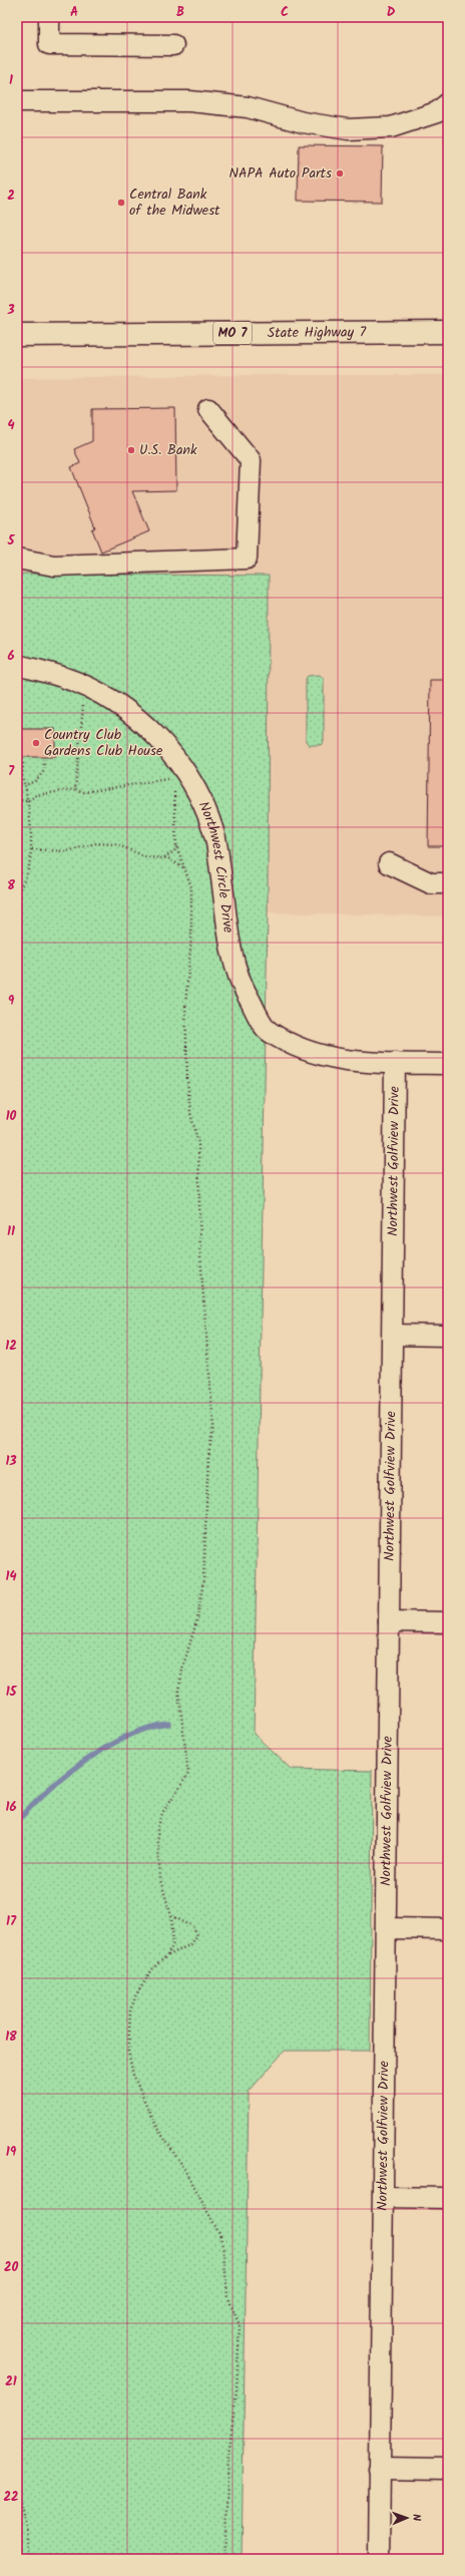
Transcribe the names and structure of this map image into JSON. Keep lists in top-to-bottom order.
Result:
{
  "streets": {
    "main road": ["State Highway 7", "MO 7"],
    "street": ["Northwest Circle Drive", "Northwest Golfview Drive"]
  },
  "crossings": [
    ["Northwest Circle Drive", "Northwest Golfview Drive"]
  ],
  "places": [
    "NAPA Auto Parts",
    "Central Bank of the Midwest",
    "U.S. Bank",
    "Country Club Gardens Club House"
  ],
  "north": "right",
  "grid": {
    "columns": [
      "A",
      "B",
      "C",
      "D"
    ],
    "rows": [
      "1",
      "2",
      "3",
      "4",
      "5",
      "6",
      "7",
      "8",
      "9",
      "10",
      "11",
      "12",
      "13",
      "14",
      "15",
      "16",
      "17",
      "18",
      "19",
      "20",
      "21",
      "22"
    ]
  }
}
